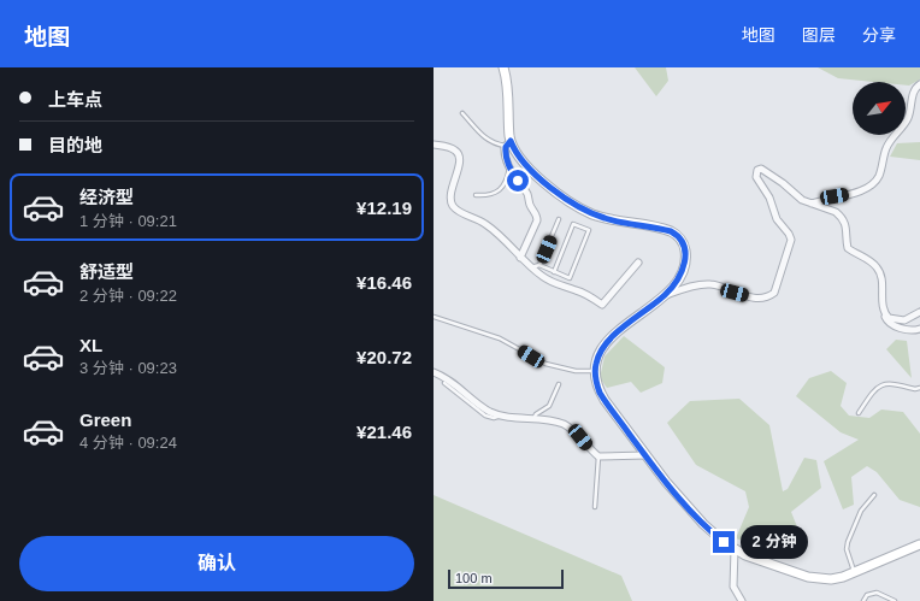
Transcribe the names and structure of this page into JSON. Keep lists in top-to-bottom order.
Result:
{
  "scale_bar": "100 m",
  "north": "top right",
  "page": {
    "header": "地图",
    "nav": ["地图", "图层", "分享"],
    "banner": ["上车点", "目的地"],
    "list": [
      {
        "name": "经济型",
        "note": "1 分钟 · 09:21",
        "value": "¥12.19"
      },
      {
        "name": "舒适型",
        "note": "2 分钟 · 09:22",
        "value": "¥16.46"
      },
      {
        "name": "XL",
        "note": "3 分钟 · 09:23",
        "value": "¥20.72"
      },
      {
        "name": "Green",
        "note": "4 分钟 · 09:24",
        "value": "¥21.46"
      }
    ],
    "bubble": "2 分钟",
    "buttons": "确认",
    "scale": "100 m"
  }
}
